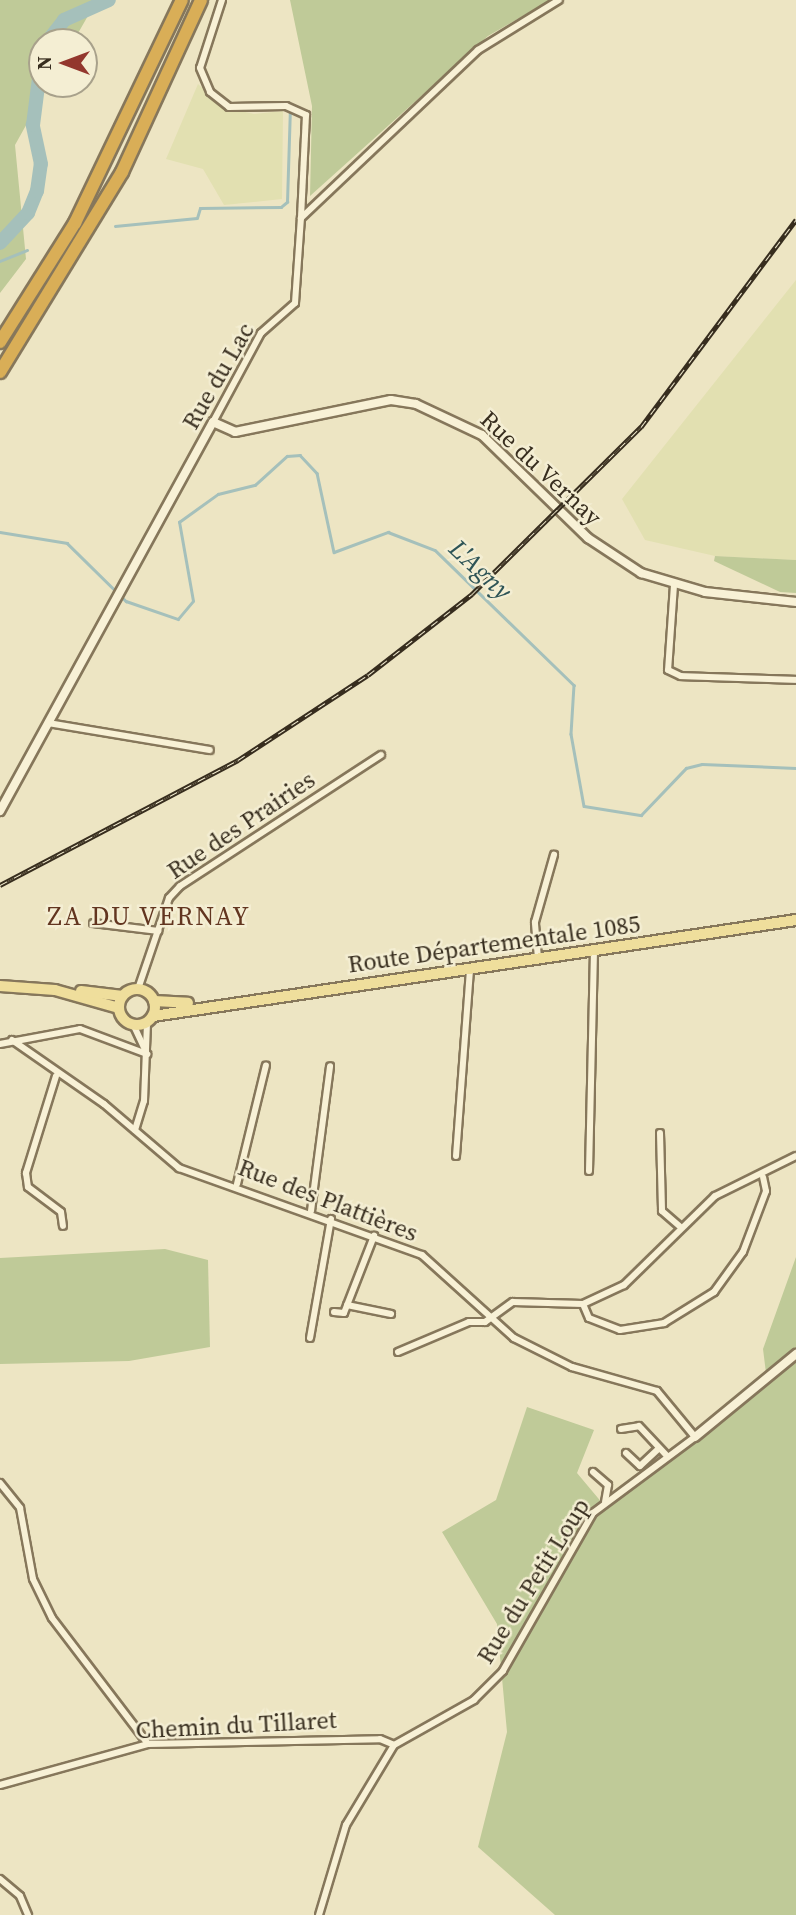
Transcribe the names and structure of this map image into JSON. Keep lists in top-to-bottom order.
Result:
{
  "streets": {
    "main road": ["Route Départementale 1085"],
    "street": [
      "Rue du Lac",
      "Rue du Vernay",
      "Rue des Prairies",
      "Rue des Plattières",
      "Rue du Petit Loup",
      "Chemin du Tillaret"
    ]
  },
  "crossings": [
    ["Rue du Lac", "Rue du Vernay"],
    ["Rue des Plattières", "Rue du Petit Loup"],
    ["Rue du Petit Loup", "Chemin du Tillaret"]
  ],
  "districts": ["ZA DU VERNAY"],
  "water": ["L'Agny"],
  "north": "left"
}
